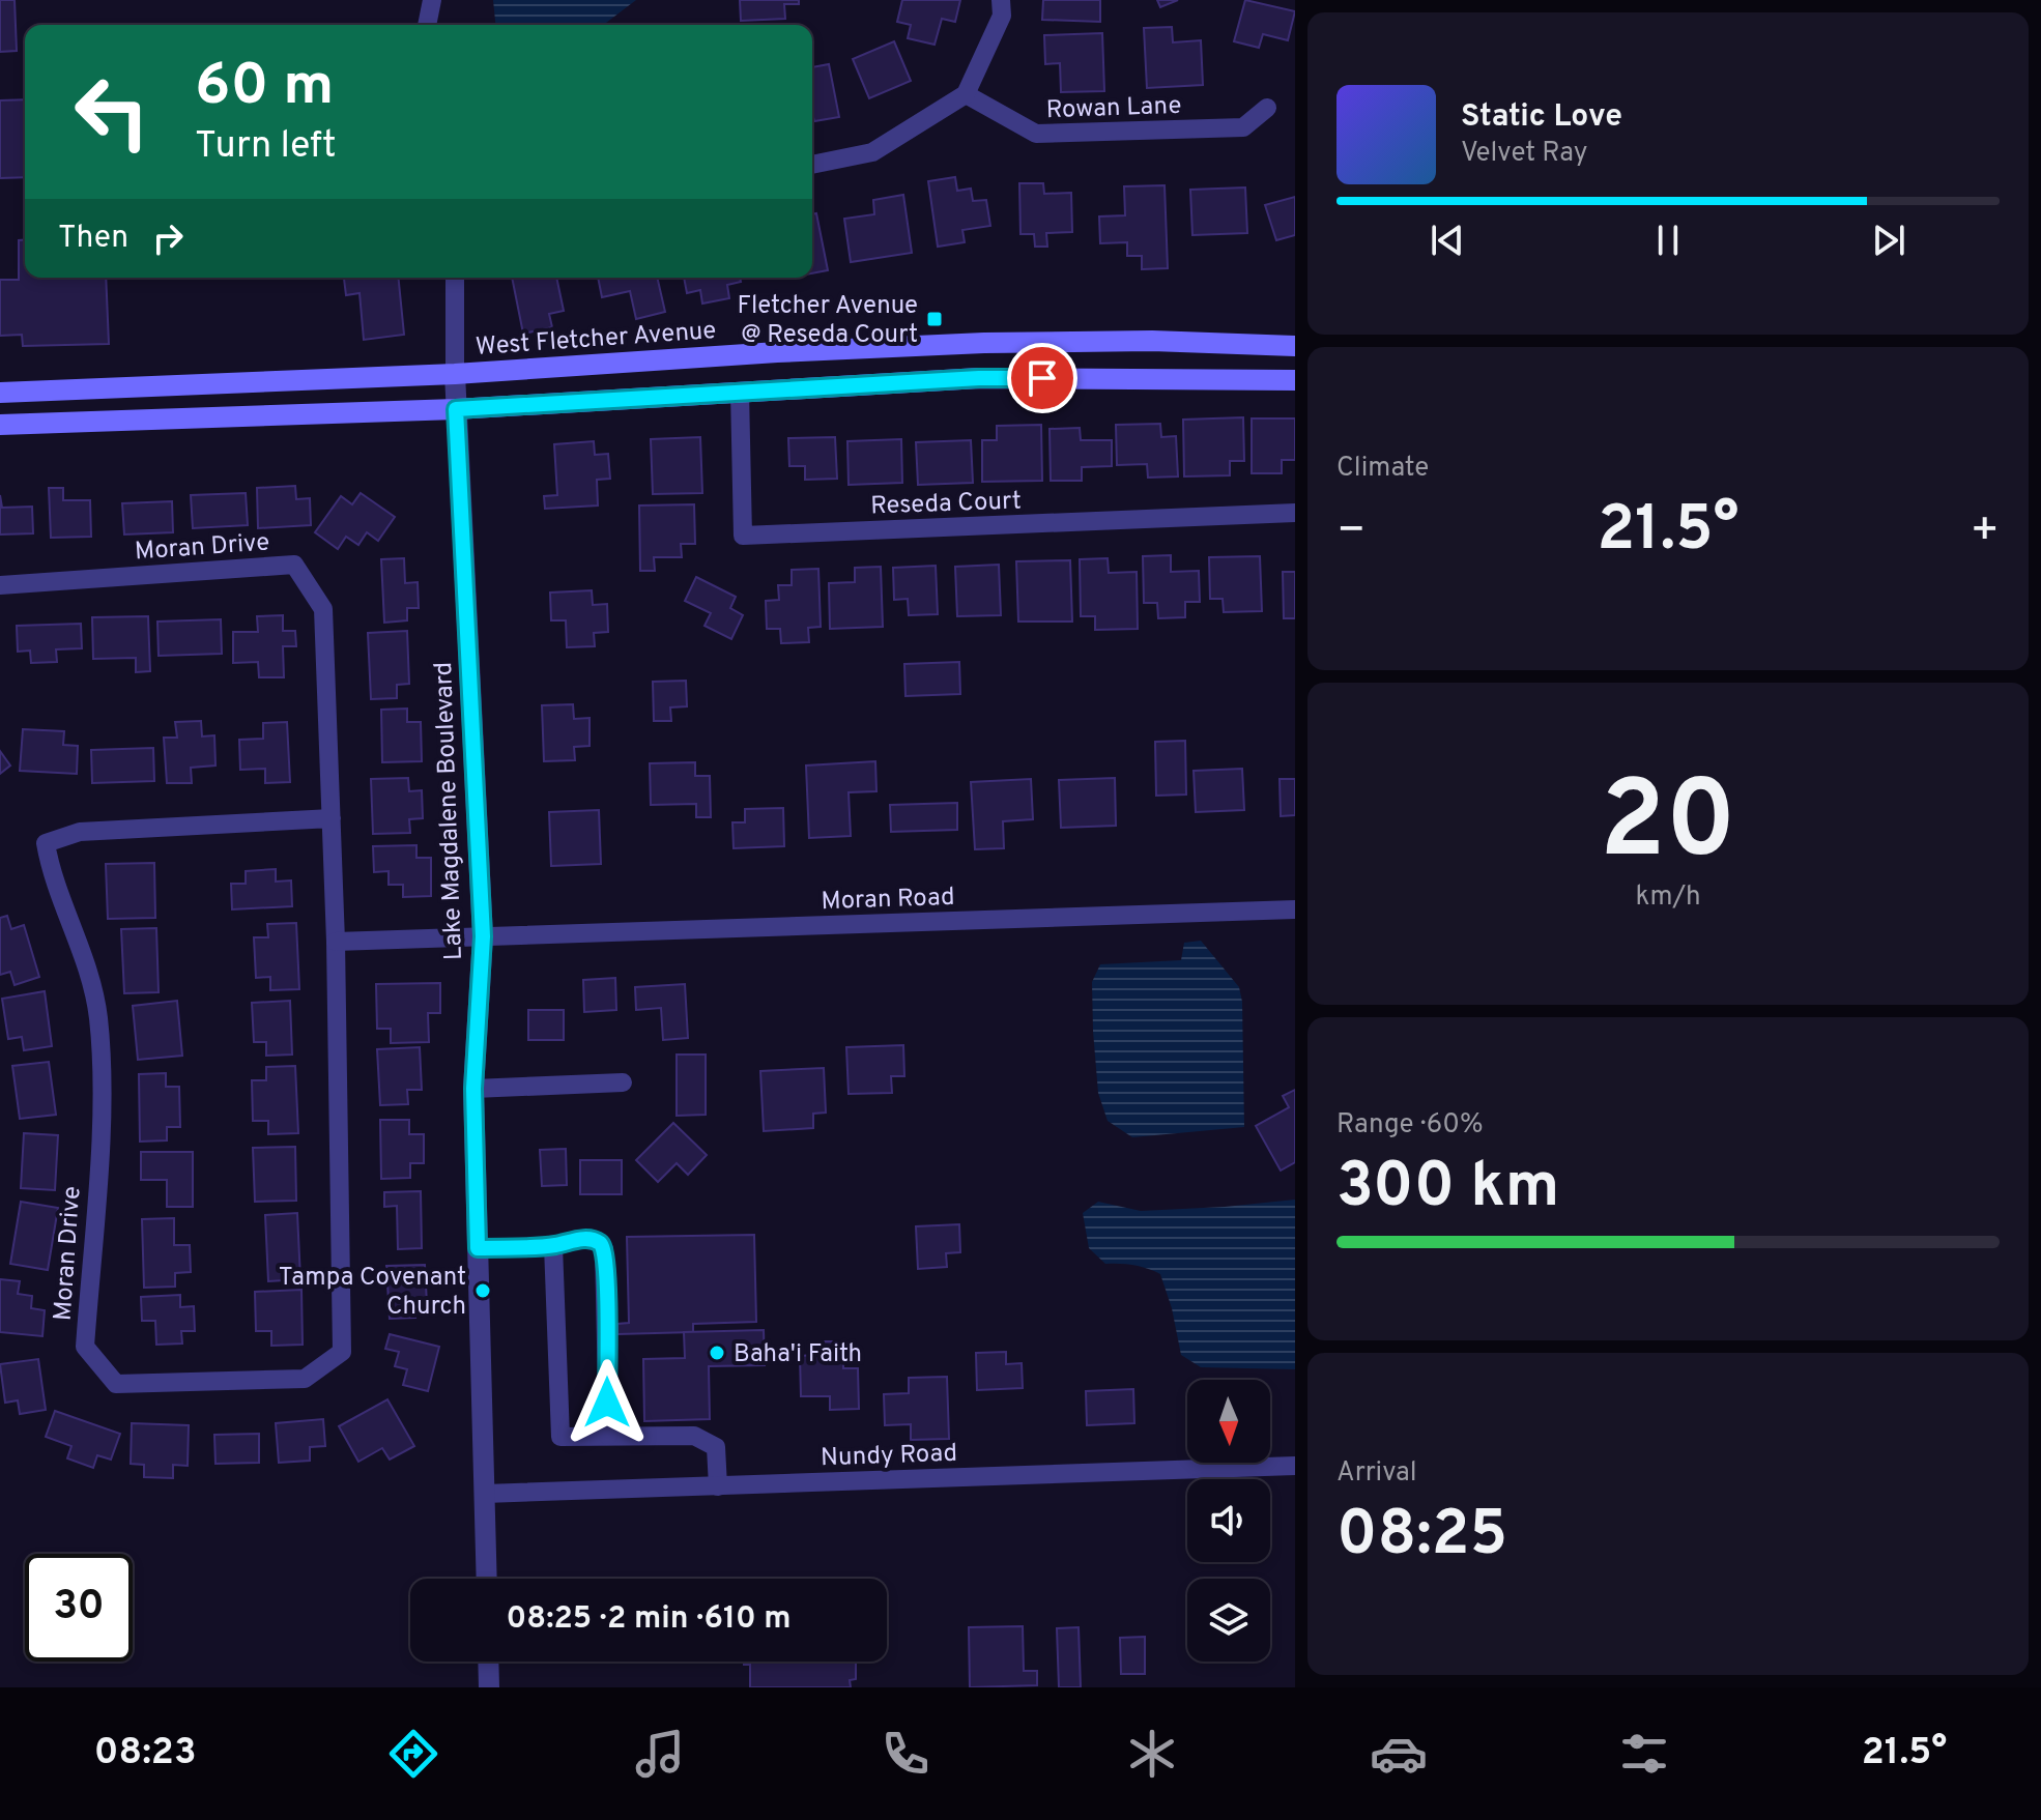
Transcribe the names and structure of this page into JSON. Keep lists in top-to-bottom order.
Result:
{
  "streets": {
    "main road": ["West Fletcher Avenue"],
    "street": [
      "Rowan Lane",
      "Reseda Court",
      "Moran Drive",
      "Lake Magdalene Boulevard",
      "Moran Road",
      "Nundy Road"
    ]
  },
  "crossings": [
    ["West Fletcher Avenue", "Lake Magdalene Boulevard"],
    ["Moran Drive", "Moran Road"],
    ["Lake Magdalene Boulevard", "Moran Road"],
    ["Lake Magdalene Boulevard", "Nundy Road"]
  ],
  "places": {
    "transit": ["Fletcher Avenue @ Reseda Court"],
    "other": ["Tampa Covenant Church", "Baha'i Faith"]
  },
  "north": "bottom",
  "page": {
    "turn": ["60 m", "Turn left"],
    "song": ["Static Love", "Velvet Ray"],
    "then": "Then",
    "tile": [
      "Climate",
      ["20", "km/h"],
      ["Range · 60%", "300 km"],
      ["Arrival", "08:25"]
    ],
    "heat": ["−", "21.5°", "+"],
    "limit": "30",
    "trip": "08:25 · 2 min · 610 m",
    "tabs": ["08:23", "21.5°"]
  }
}
